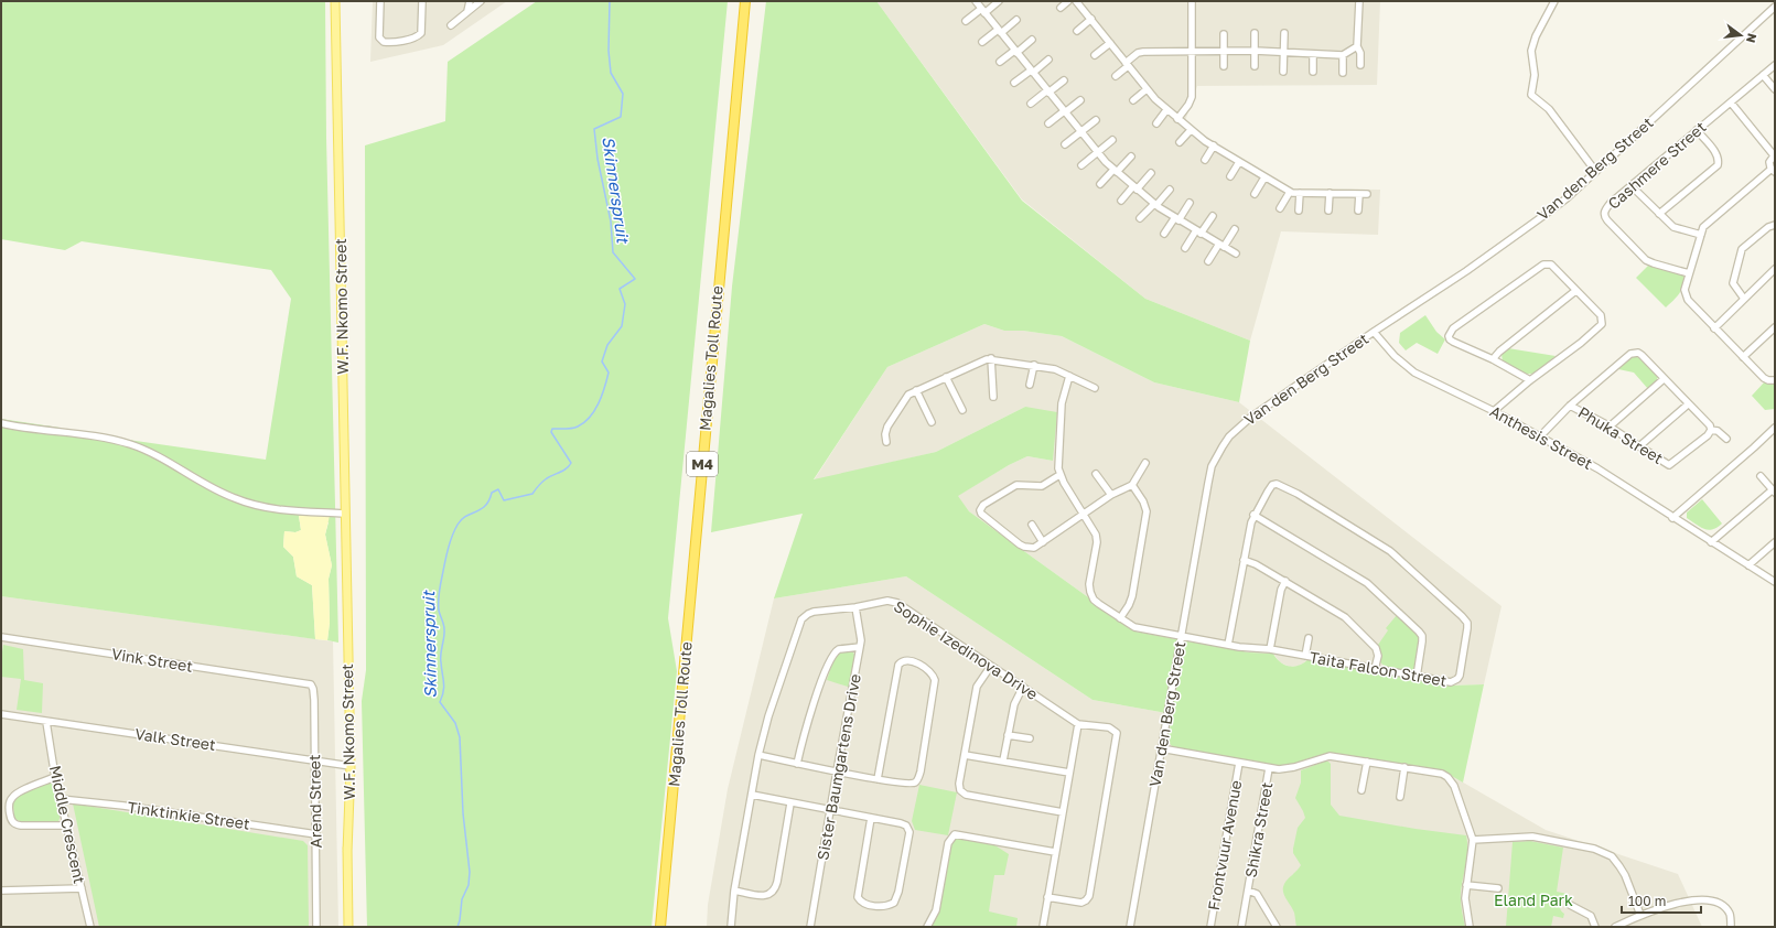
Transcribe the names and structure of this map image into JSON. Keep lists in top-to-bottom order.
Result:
{
  "streets": {
    "highway": ["Magalies Toll Route", "M4"],
    "main road": ["W.F. Nkomo Street"],
    "street": [
      "Cashmere Street",
      "Van den Berg Street",
      "Phuka Street",
      "Anthesis Street",
      "Sophie Izedinova Drive",
      "Vink Street",
      "Taita Falcon Street",
      "Valk Street",
      "Sister Baumgartens Drive",
      "Arend Street",
      "Tinktinkie Street",
      "Middle Crescent",
      "Shikra Street",
      "Frontvuur Avenue"
    ]
  },
  "crossings": [
    ["Van den Berg Street", "Anthesis Street"],
    ["Van den Berg Street", "Taita Falcon Street"],
    ["W.F. Nkomo Street", "Valk Street"],
    ["Phuka Street", "Anthesis Street"],
    ["Sophie Izedinova Drive", "Sister Baumgartens Drive"],
    ["Vink Street", "Arend Street"],
    ["Valk Street", "Arend Street"],
    ["Valk Street", "Middle Crescent"],
    ["Arend Street", "Tinktinkie Street"],
    ["Tinktinkie Street", "Middle Crescent"]
  ],
  "water": ["Skinnerspruit"],
  "parks": ["Eland Park"],
  "scale_bar": "100 m",
  "north": "right"
}
